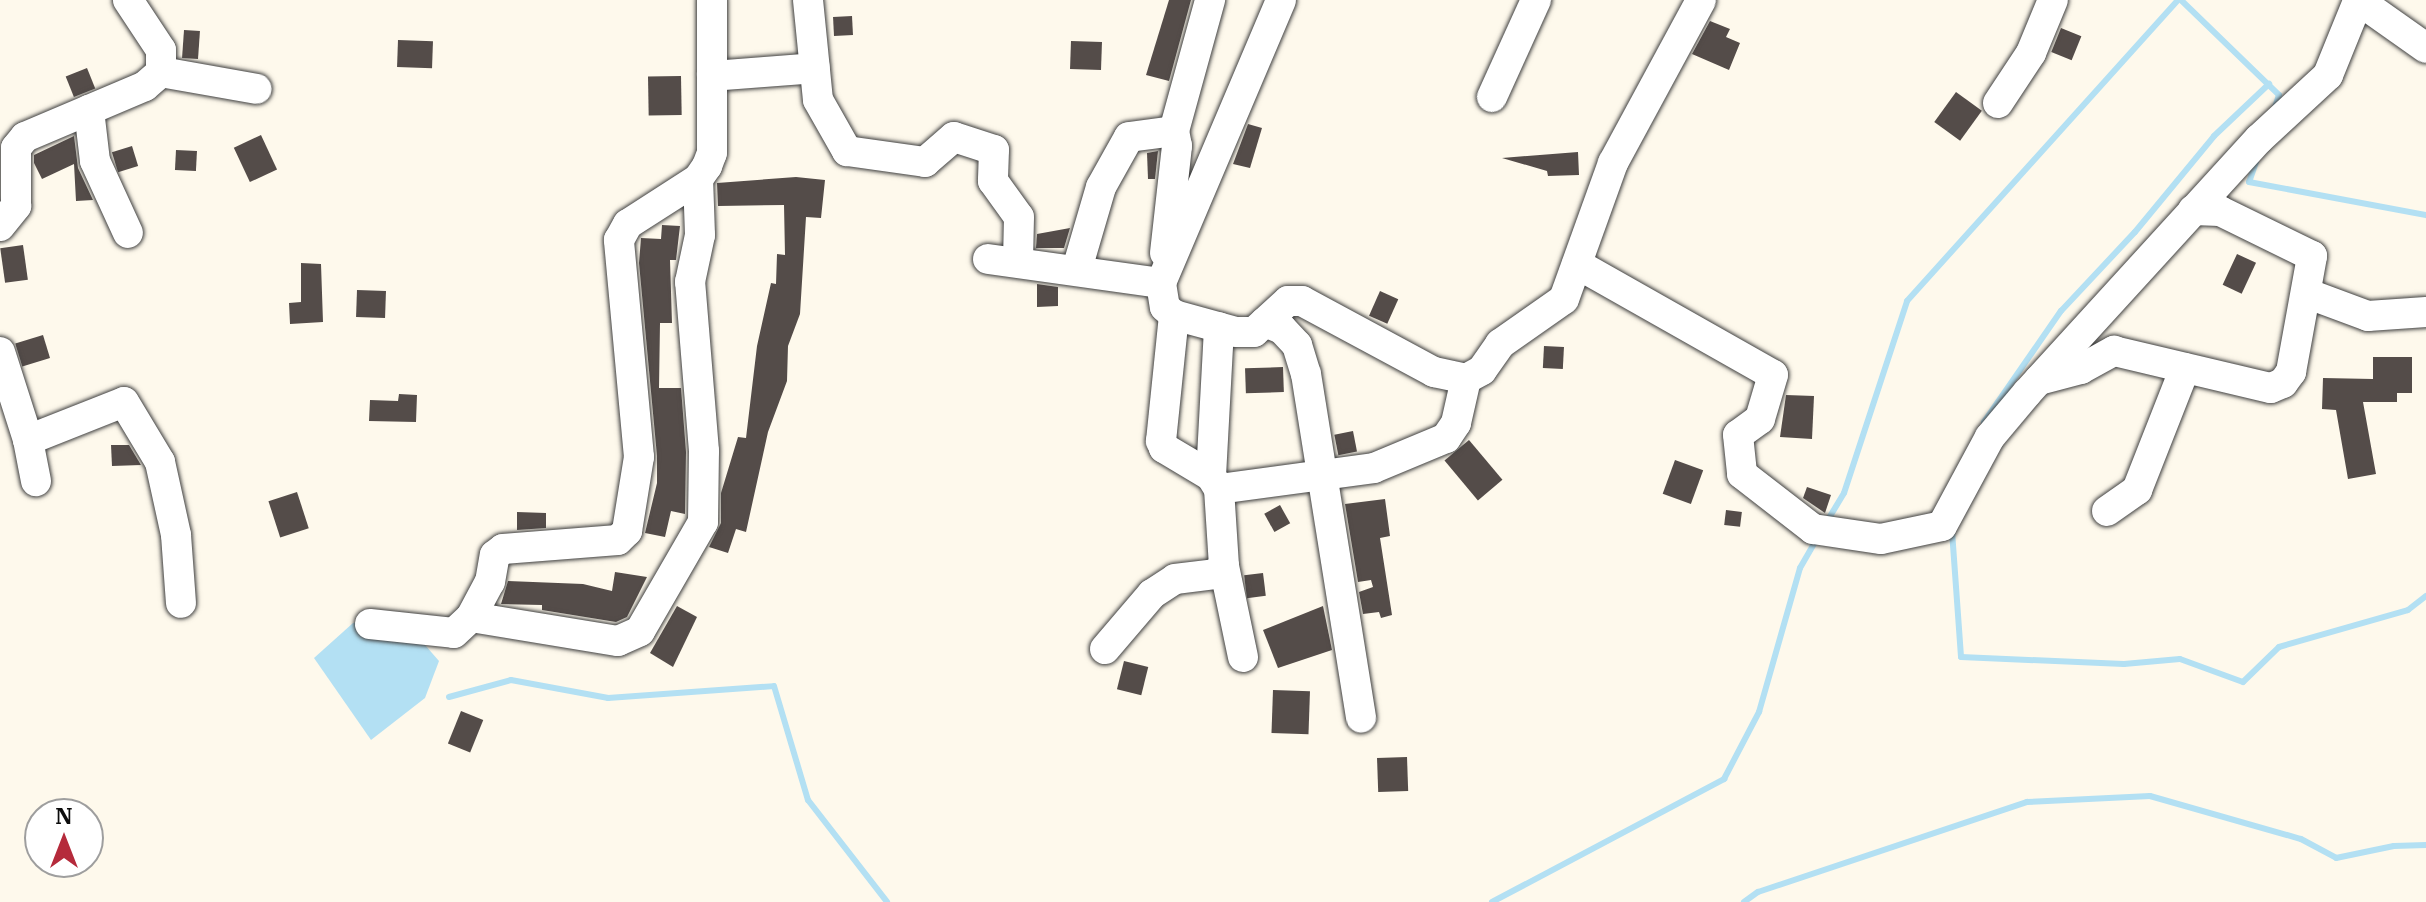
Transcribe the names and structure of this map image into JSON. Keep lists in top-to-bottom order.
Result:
{
  "north": "top"
}
